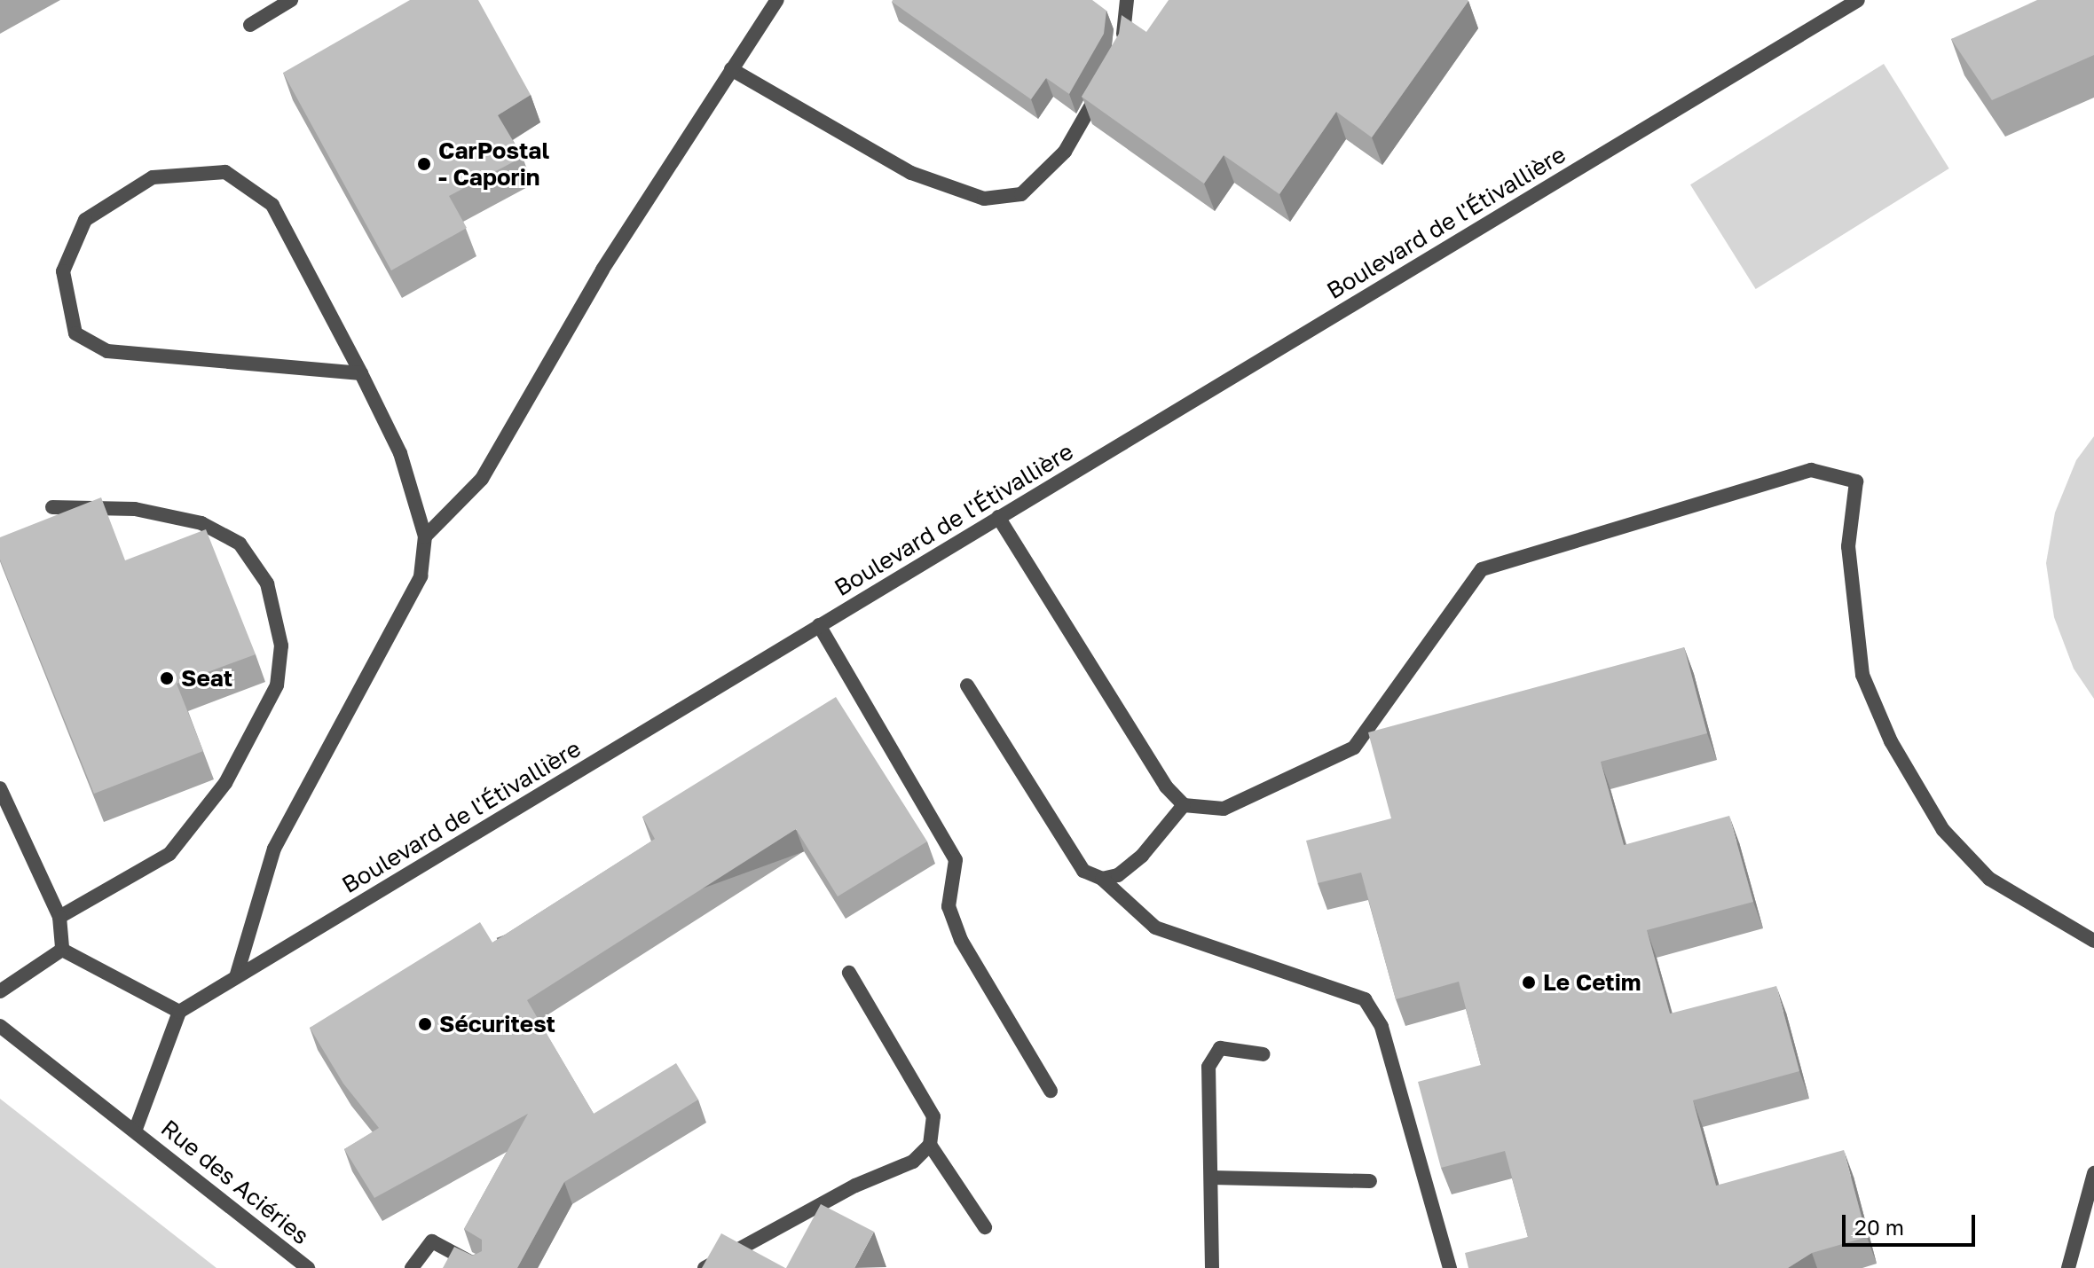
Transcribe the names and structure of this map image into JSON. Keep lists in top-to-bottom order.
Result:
{
  "streets": {
    "street": ["Boulevard de l'Étivallière", "Rue des Aciéries"]
  },
  "places": [
    "CarPostal - Caporin",
    "Seat",
    "Le Cetim",
    "Sécuritest"
  ],
  "scale_bar": "20 m"
}
